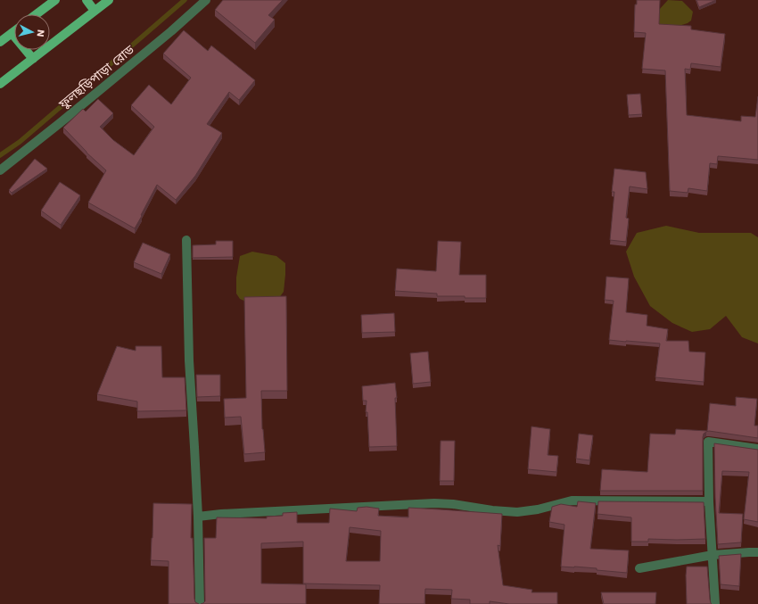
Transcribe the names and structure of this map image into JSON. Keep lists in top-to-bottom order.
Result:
{
  "streets": {
    "street": ["ফুলছড়িপাড়া রোড"]
  },
  "north": "right"
}
